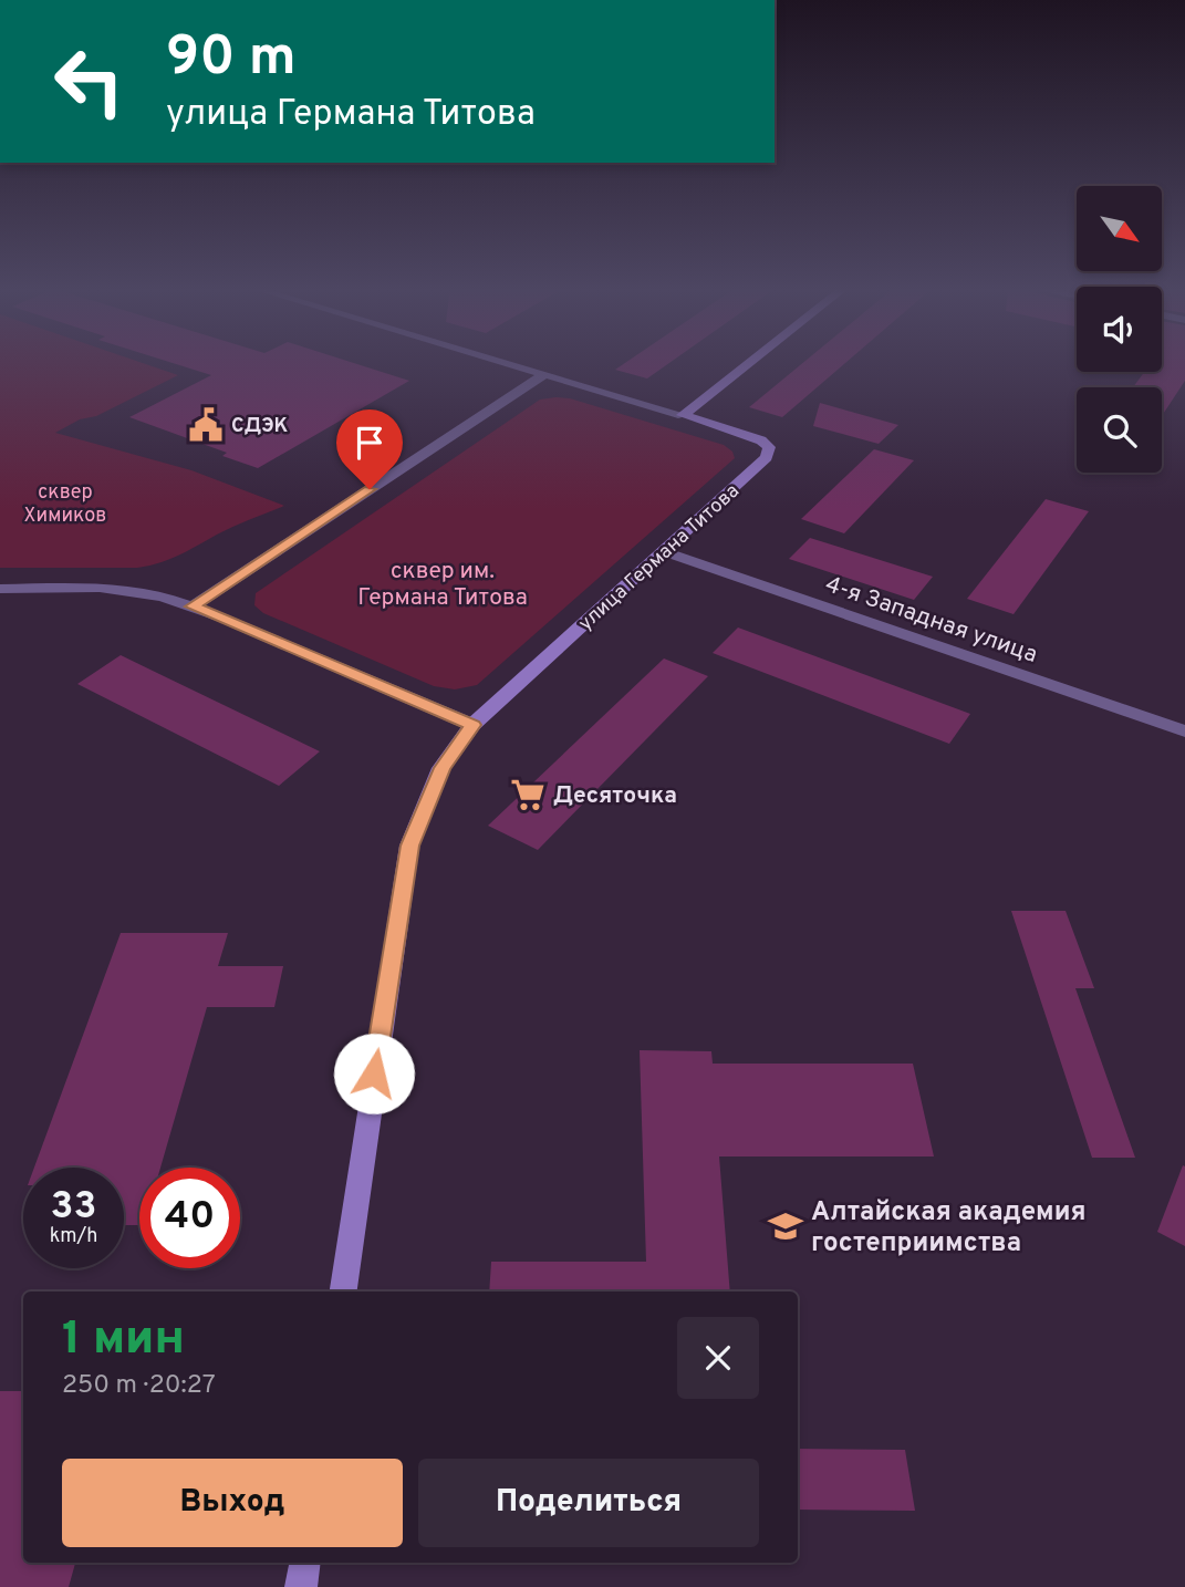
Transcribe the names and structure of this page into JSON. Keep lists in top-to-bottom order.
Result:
{
  "streets": {
    "street": ["улица Германа Титова", "4-я Западная улица"]
  },
  "crossings": [
    ["улица Германа Титова", "4-я Западная улица"]
  ],
  "parks": ["сквер Химиков", "сквер им. Германа Титова"],
  "places": {
    "public building": ["СДЭК"],
    "supermarket": ["Десяточка"],
    "school or university": ["Алтайская академия гостеприимства"]
  },
  "north": "bottom right",
  "page": {
    "turn": ["90 m", "улица Германа Титова"],
    "speed": "33 km/h",
    "limit": "40",
    "heading": ["1 мин", "250 m · 20:27"],
    "buttons": ["Выход", "Поделиться"]
  }
}
